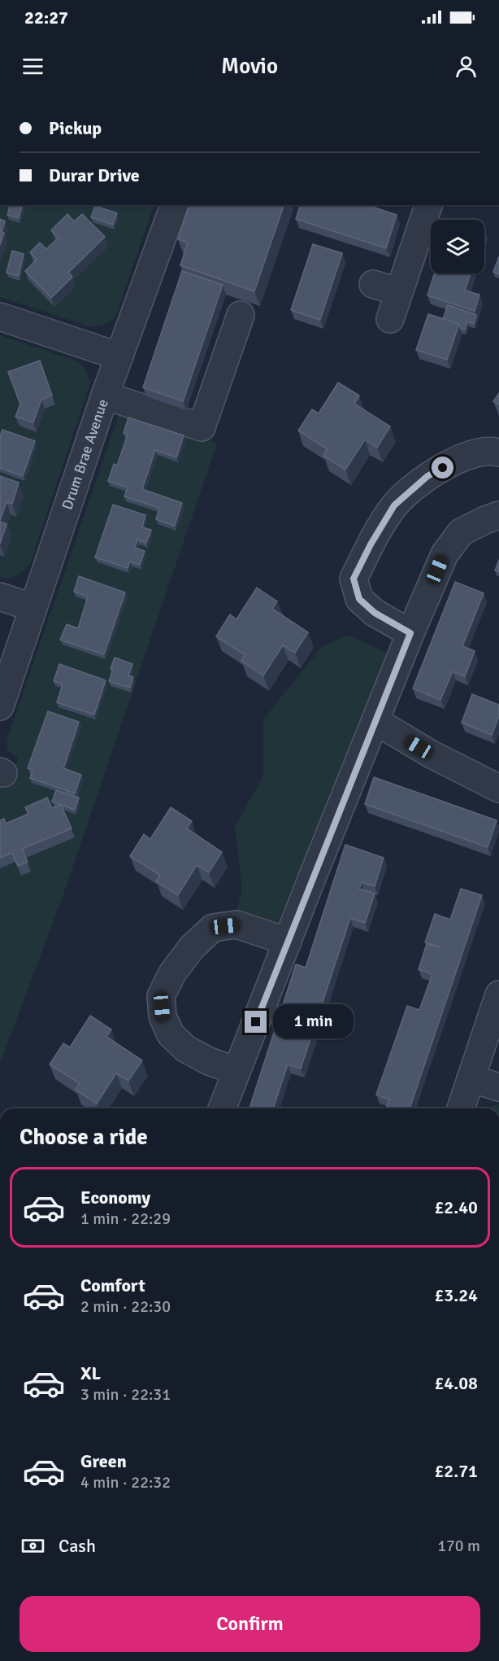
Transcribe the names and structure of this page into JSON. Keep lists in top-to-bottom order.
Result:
{
  "streets": {
    "street": ["Drum Brae Avenue"]
  },
  "page": {
    "status": "22:27",
    "header": "Movio",
    "banner": ["Pickup", "Durar Drive"],
    "bubble": "1 min",
    "heading": "Choose a ride",
    "list": [
      {
        "name": "Economy",
        "note": "1 min · 22:29",
        "value": "£2.40"
      },
      {
        "name": "Comfort",
        "note": "2 min · 22:30",
        "value": "£3.24"
      },
      {
        "name": "XL",
        "note": "3 min · 22:31",
        "value": "£4.08"
      },
      {
        "name": "Green",
        "note": "4 min · 22:32",
        "value": "£2.71"
      }
    ],
    "pay": ["Cash", "170 m"],
    "buttons": "Confirm"
  }
}
